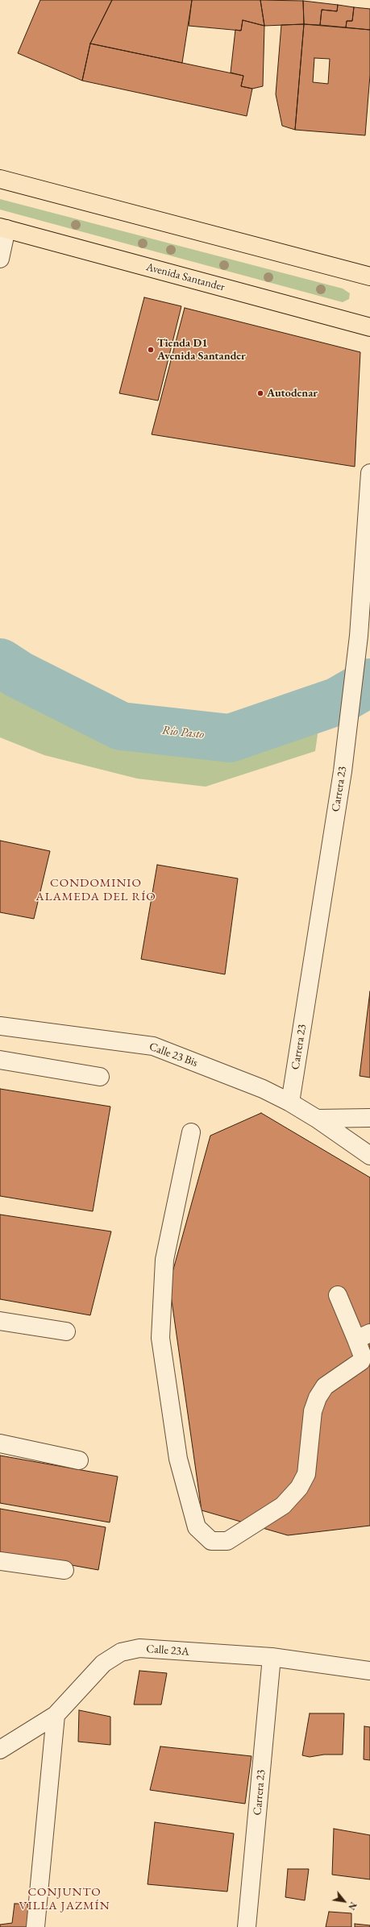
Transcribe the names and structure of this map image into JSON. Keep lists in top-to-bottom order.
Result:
{
  "streets": {
    "main road": ["Avenida Santander"],
    "street": ["Carrera 23", "Calle 23 Bis", "Calle 23A"]
  },
  "crossings": [
    ["Carrera 23", "Calle 23 Bis"],
    ["Carrera 23", "Calle 23A"]
  ],
  "districts": ["CONDOMINIO ALAMEDA DEL RÍO", "CONJUNTO VILLA JAZMÍN"],
  "water": ["Río Pasto"],
  "places": ["Tienda D1 Avenida Santander", "Autodenar"],
  "north": "bottom right"
}
